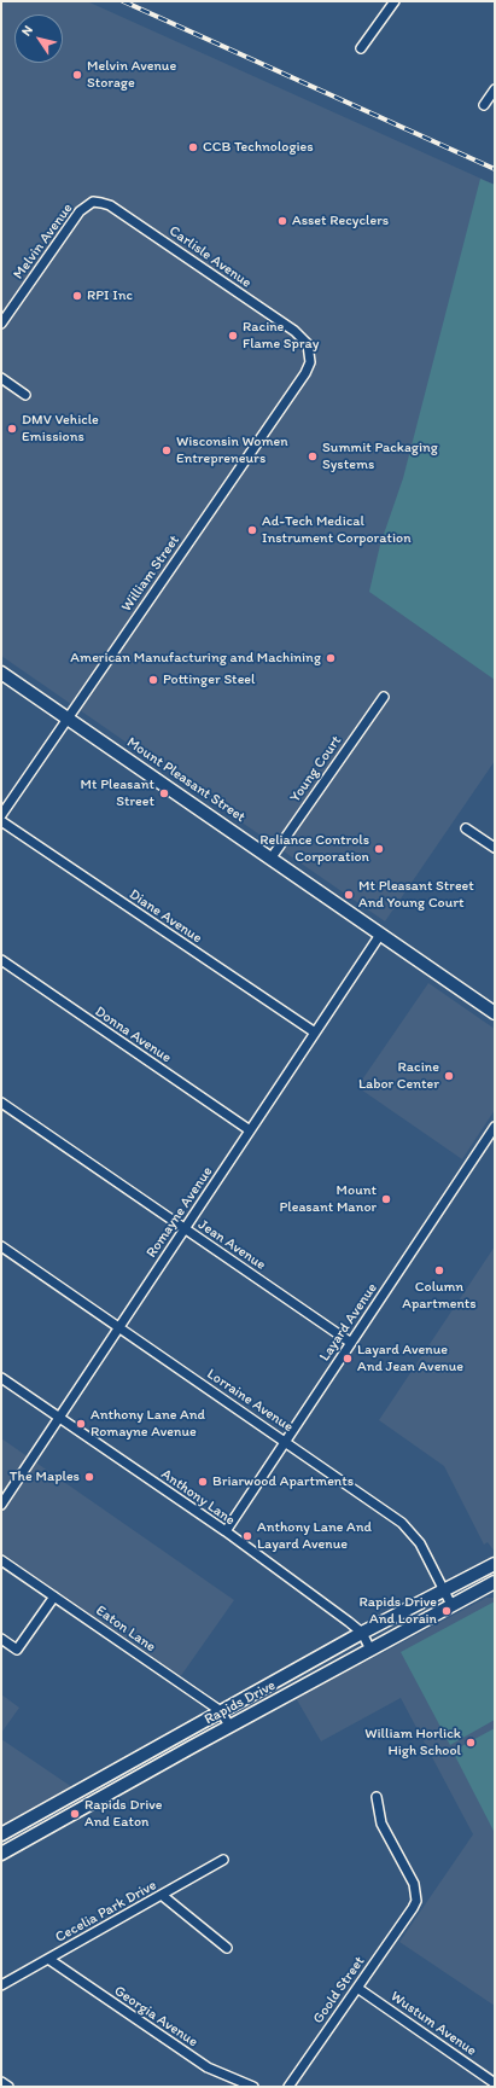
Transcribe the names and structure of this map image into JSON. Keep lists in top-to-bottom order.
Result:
{
  "streets": {
    "street": [
      "Melvin Avenue",
      "Carlisle Avenue",
      "William Street",
      "Young Court",
      "Mount Pleasant Street",
      "Diane Avenue",
      "Donna Avenue",
      "Romayne Avenue",
      "Jean Avenue",
      "Layard Avenue",
      "Lorraine Avenue",
      "Anthony Lane",
      "Eaton Lane",
      "Rapids Drive",
      "Cecelia Park Drive",
      "Goold Street",
      "Georgia Avenue",
      "Wustum Avenue"
    ]
  },
  "crossings": [
    ["Melvin Avenue", "Carlisle Avenue"],
    ["Carlisle Avenue", "William Street"],
    ["William Street", "Mount Pleasant Street"],
    ["Young Court", "Mount Pleasant Street"],
    ["Mount Pleasant Street", "Romayne Avenue"],
    ["Diane Avenue", "Romayne Avenue"],
    ["Donna Avenue", "Romayne Avenue"],
    ["Romayne Avenue", "Jean Avenue"],
    ["Romayne Avenue", "Lorraine Avenue"],
    ["Romayne Avenue", "Anthony Lane"],
    ["Jean Avenue", "Layard Avenue"],
    ["Layard Avenue", "Lorraine Avenue"],
    ["Layard Avenue", "Anthony Lane"],
    ["Lorraine Avenue", "Rapids Drive"],
    ["Anthony Lane", "Rapids Drive"],
    ["Eaton Lane", "Rapids Drive"],
    ["Cecelia Park Drive", "Georgia Avenue"],
    ["Goold Street", "Wustum Avenue"]
  ],
  "places": [
    "Melvin Avenue Storage",
    "CCB Technologies",
    "Asset Recyclers",
    "RPI Inc",
    "Racine Flame Spray",
    "DMV Vehicle Emissions",
    "Wisconsin Women Entrepreneurs",
    "Summit Packaging Systems",
    "Ad-Tech Medical Instrument Corporation",
    "American Manufacturing and Machining",
    "Pottinger Steel",
    "Mt Pleasant Street",
    "Reliance Controls Corporation",
    "Mt Pleasant Street And Young Court",
    "Racine Labor Center",
    "Mount Pleasant Manor",
    "Column Apartments",
    "Layard Avenue And Jean Avenue",
    "Anthony Lane And Romayne Avenue",
    "The Maples",
    "Briarwood Apartments",
    "Anthony Lane And Layard Avenue",
    "Rapids Drive And Lorain",
    "William Horlick High School",
    "Rapids Drive And Eaton"
  ],
  "north": "top left"
}
